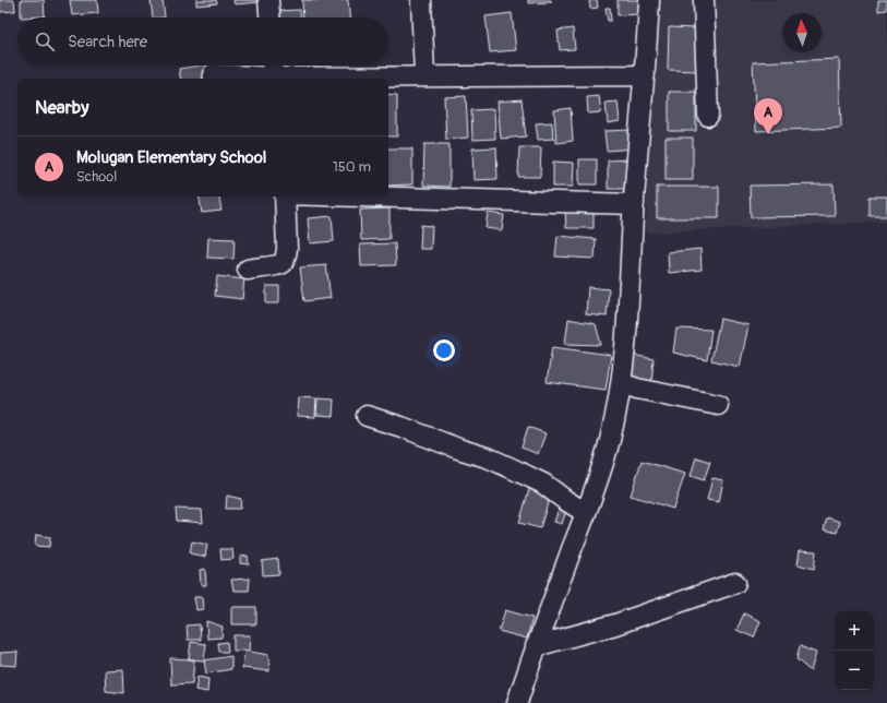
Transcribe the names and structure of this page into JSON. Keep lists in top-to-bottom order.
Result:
{
  "north": "top",
  "page": {
    "search": "Search here",
    "heading": "Nearby",
    "pins": "A",
    "list": [
      {
        "mark": "A",
        "name": "Molugan Elementary School",
        "note": "School",
        "value": "150 m"
      }
    ],
    "map_buttons": ["+", "−"]
  }
}
